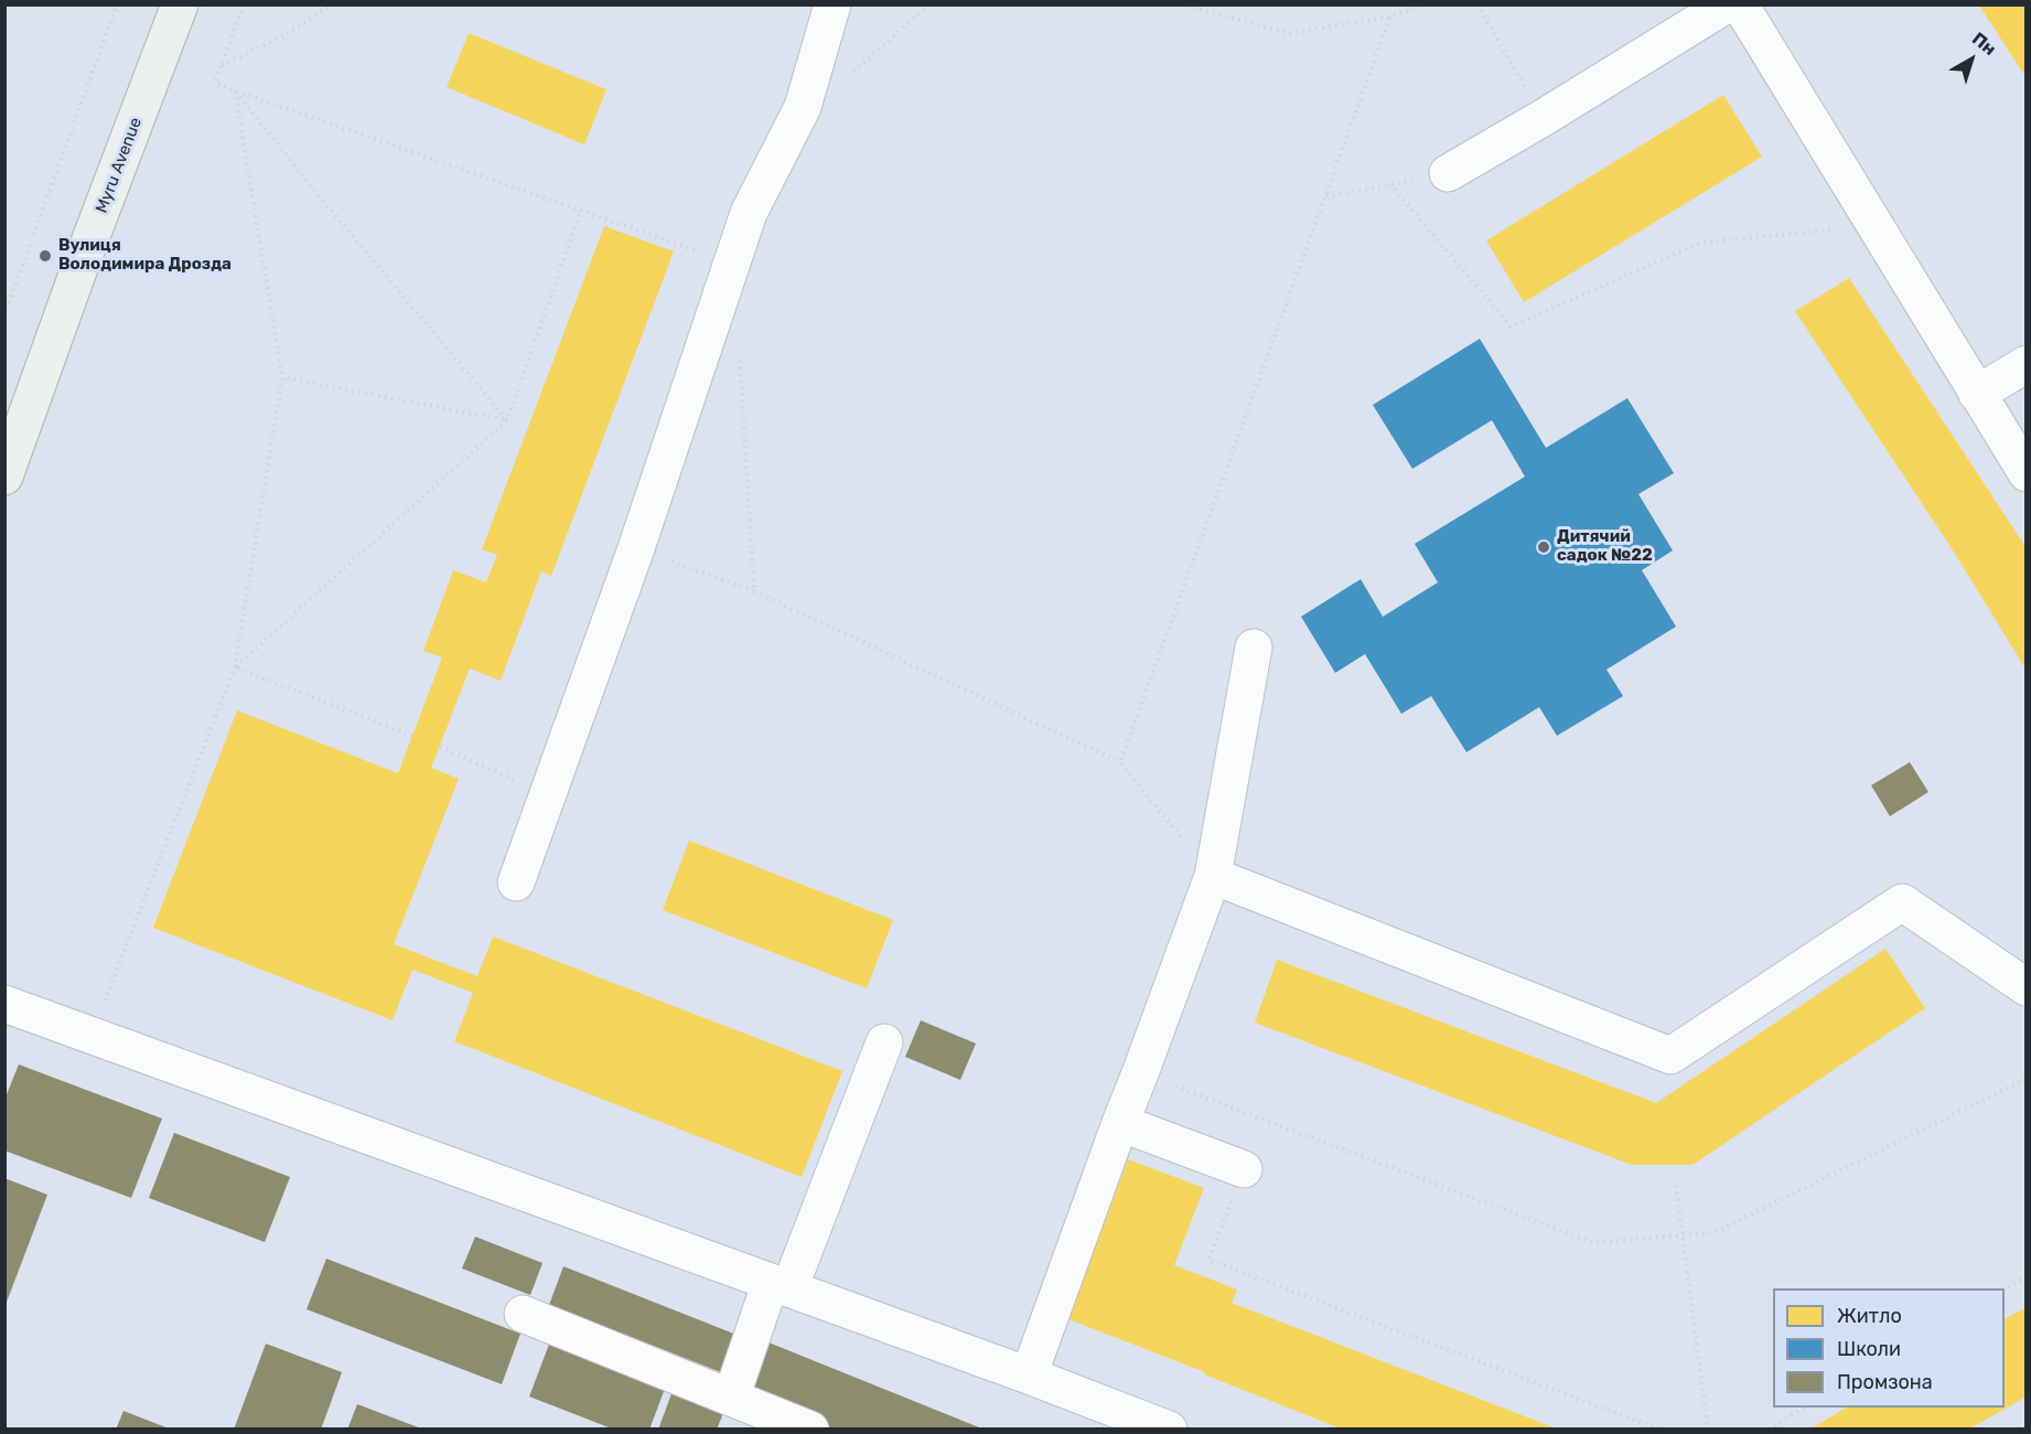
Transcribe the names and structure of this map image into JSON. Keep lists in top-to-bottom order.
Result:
{
  "streets": {
    "main road": ["Myru Avenue"]
  },
  "places": ["Вулиця Володимира Дрозда", "Дитячий садок №22"],
  "legend": ["Житло", "Школи", "Промзона"],
  "north": "top right"
}
